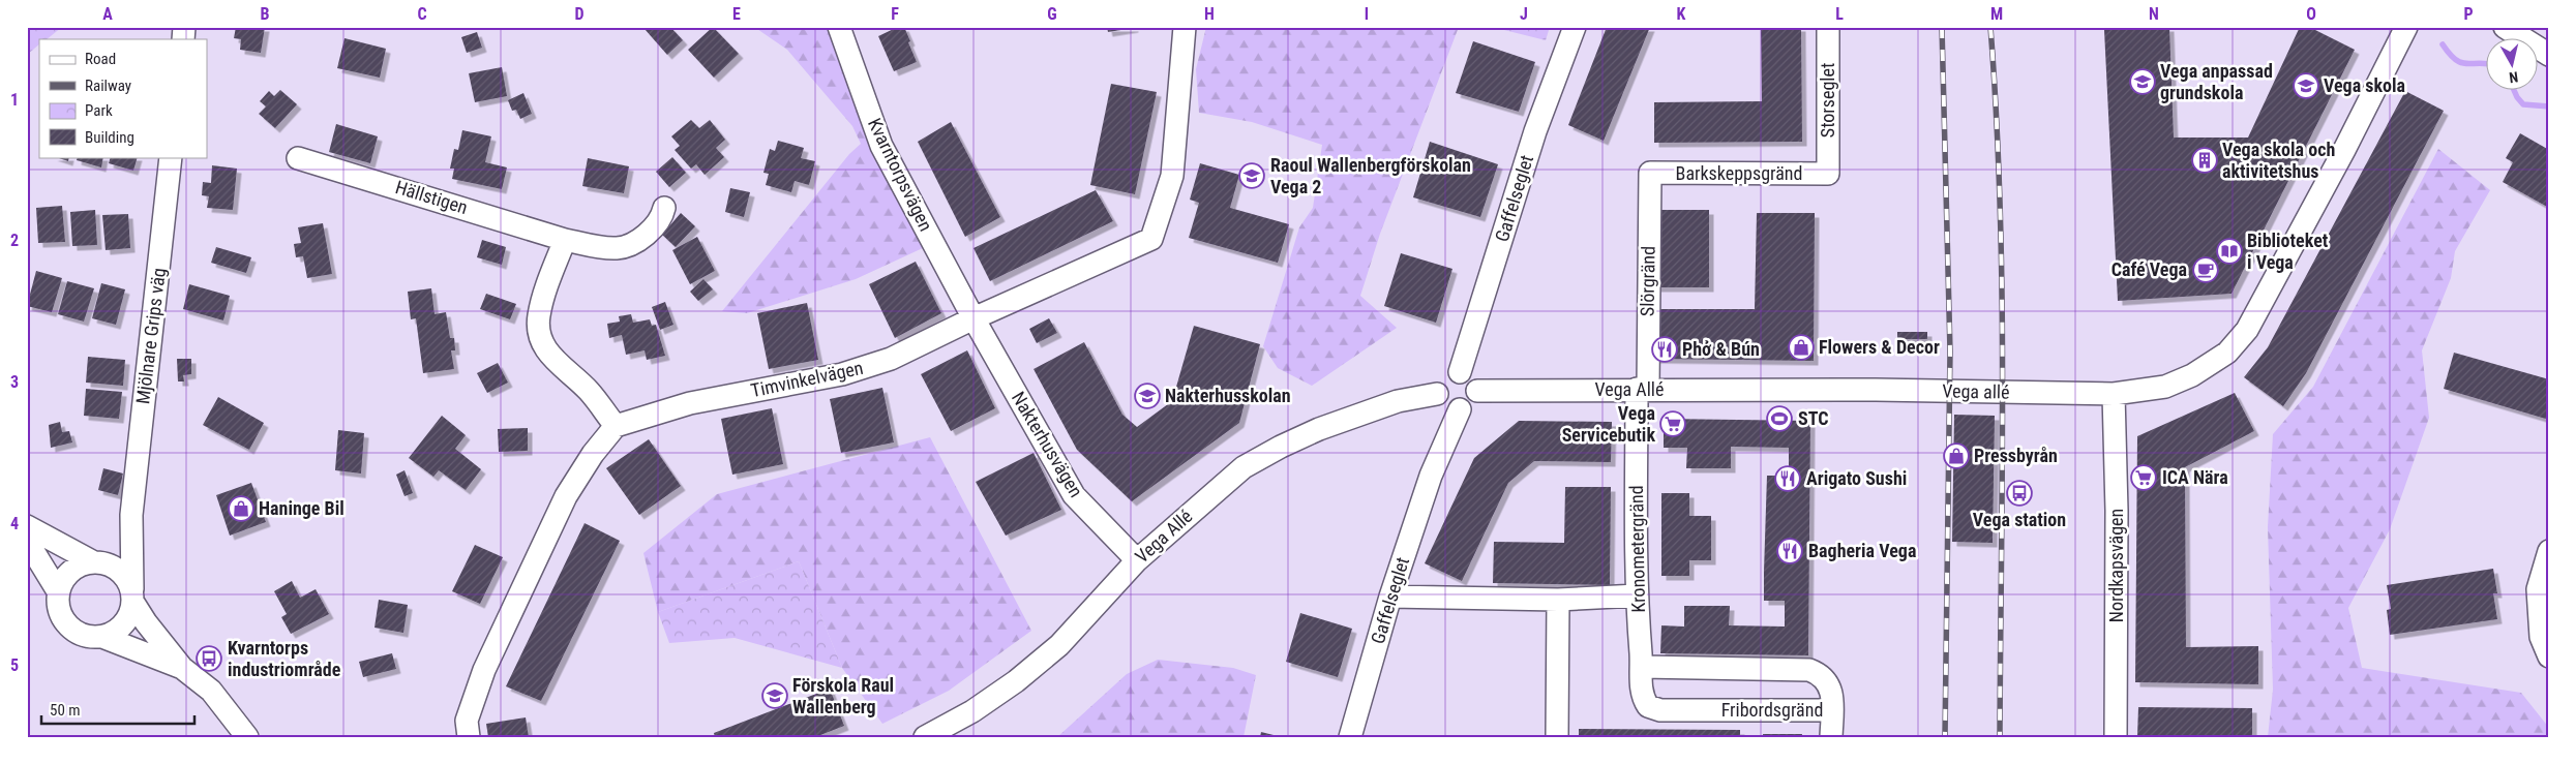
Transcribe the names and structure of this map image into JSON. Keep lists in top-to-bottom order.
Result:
{
  "streets": {
    "street": [
      "Storseglet",
      "Barkskeppsgränd",
      "Kvarntorpsvägen",
      "Hällstigen",
      "Gaffelseglet",
      "Slörgränd",
      "Mjölnare Grips väg",
      "Timvinkelvägen",
      "Vega Allé",
      "Vega allé",
      "Nakterhusvägen",
      "Kronometergränd",
      "Nordkapsvägen",
      "Fribordsgränd"
    ]
  },
  "crossings": [
    ["Storseglet", "Barkskeppsgränd"],
    ["Barkskeppsgränd", "Slörgränd"],
    ["Kvarntorpsvägen", "Timvinkelvägen"],
    ["Kvarntorpsvägen", "Nakterhusvägen"],
    ["Gaffelseglet", "Vega Allé"],
    ["Slörgränd", "Vega Allé"],
    ["Slörgränd", "Kronometergränd"],
    ["Timvinkelvägen", "Nakterhusvägen"],
    ["Vega Allé", "Vega allé"],
    ["Vega Allé", "Nakterhusvägen"],
    ["Vega Allé", "Kronometergränd"],
    ["Vega allé", "Nordkapsvägen"],
    ["Kronometergränd", "Fribordsgränd"]
  ],
  "places": {
    "school or university": [
      "Vega anpassad grundskola",
      "Vega skola",
      "Raoul Wallenbergförskolan Vega 2",
      "Nakterhusskolan",
      "Förskola Raul Wallenberg"
    ],
    "building": ["Vega skola och aktivitetshus"],
    "library": ["Biblioteket i Vega"],
    "cafe": ["Café Vega"],
    "shop": ["Flowers & Decor", "Pressbyrån", "Haninge Bil"],
    "restaurant": ["Phở & Bún", "Arigato Sushi", "Bagheria Vega"],
    "sports": ["STC"],
    "supermarket": ["Vega Servicebutik", "ICA Nära"],
    "bus stop": ["Vega station", "Kvarntorps industriområde"]
  },
  "legend": [
    "Road",
    "Railway",
    "Park",
    "Building"
  ],
  "scale_bar": "50 m",
  "north": "bottom",
  "grid": {
    "columns": [
      "A",
      "B",
      "C",
      "D",
      "E",
      "F",
      "G",
      "H",
      "I",
      "J",
      "K",
      "L",
      "M",
      "N",
      "O",
      "P"
    ],
    "rows": [
      "1",
      "2",
      "3",
      "4",
      "5"
    ]
  }
}
